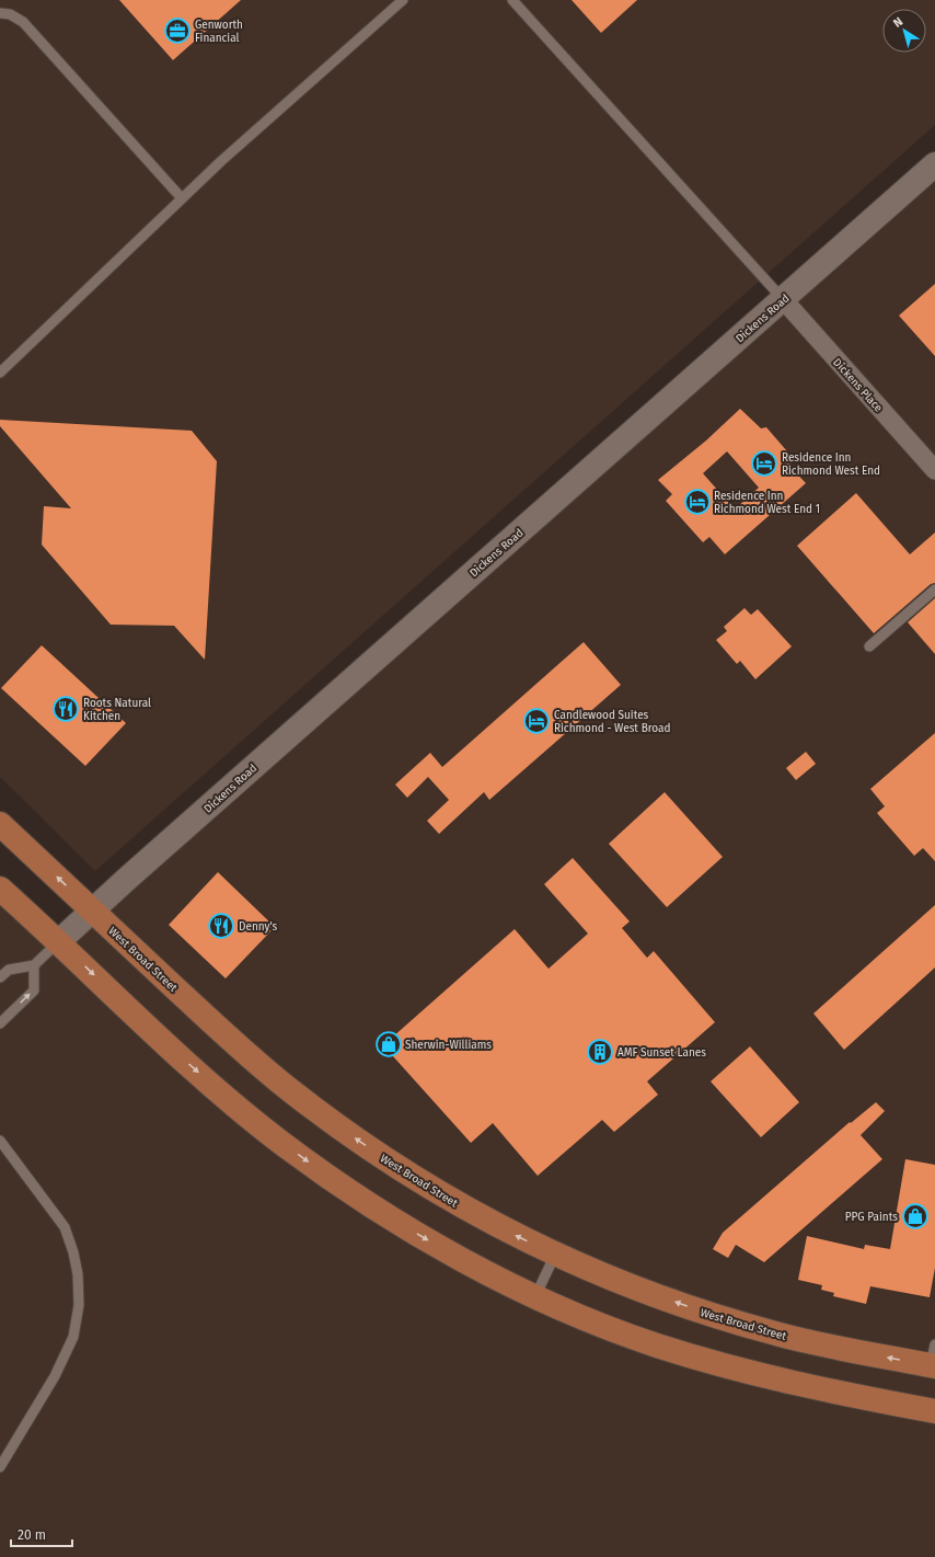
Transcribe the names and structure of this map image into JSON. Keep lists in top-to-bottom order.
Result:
{
  "streets": {
    "main road": ["Dickens Road", "West Broad Street"],
    "street": ["Dickens Place"]
  },
  "crossings": [
    ["Dickens Road", "Dickens Place"],
    ["Dickens Road", "West Broad Street"]
  ],
  "places": {
    "office": ["Genworth Financial"],
    "hotel": ["Residence Inn Richmond West End", "Residence Inn Richmond West End 1", "Candlewood Suites Richmond - West Broad"],
    "restaurant": ["Roots Natural Kitchen", "Denny's"],
    "shop": ["Sherwin-Williams", "PPG Paints"],
    "building": ["AMF Sunset Lanes"]
  },
  "scale_bar": "20 m",
  "north": "top left"
}
